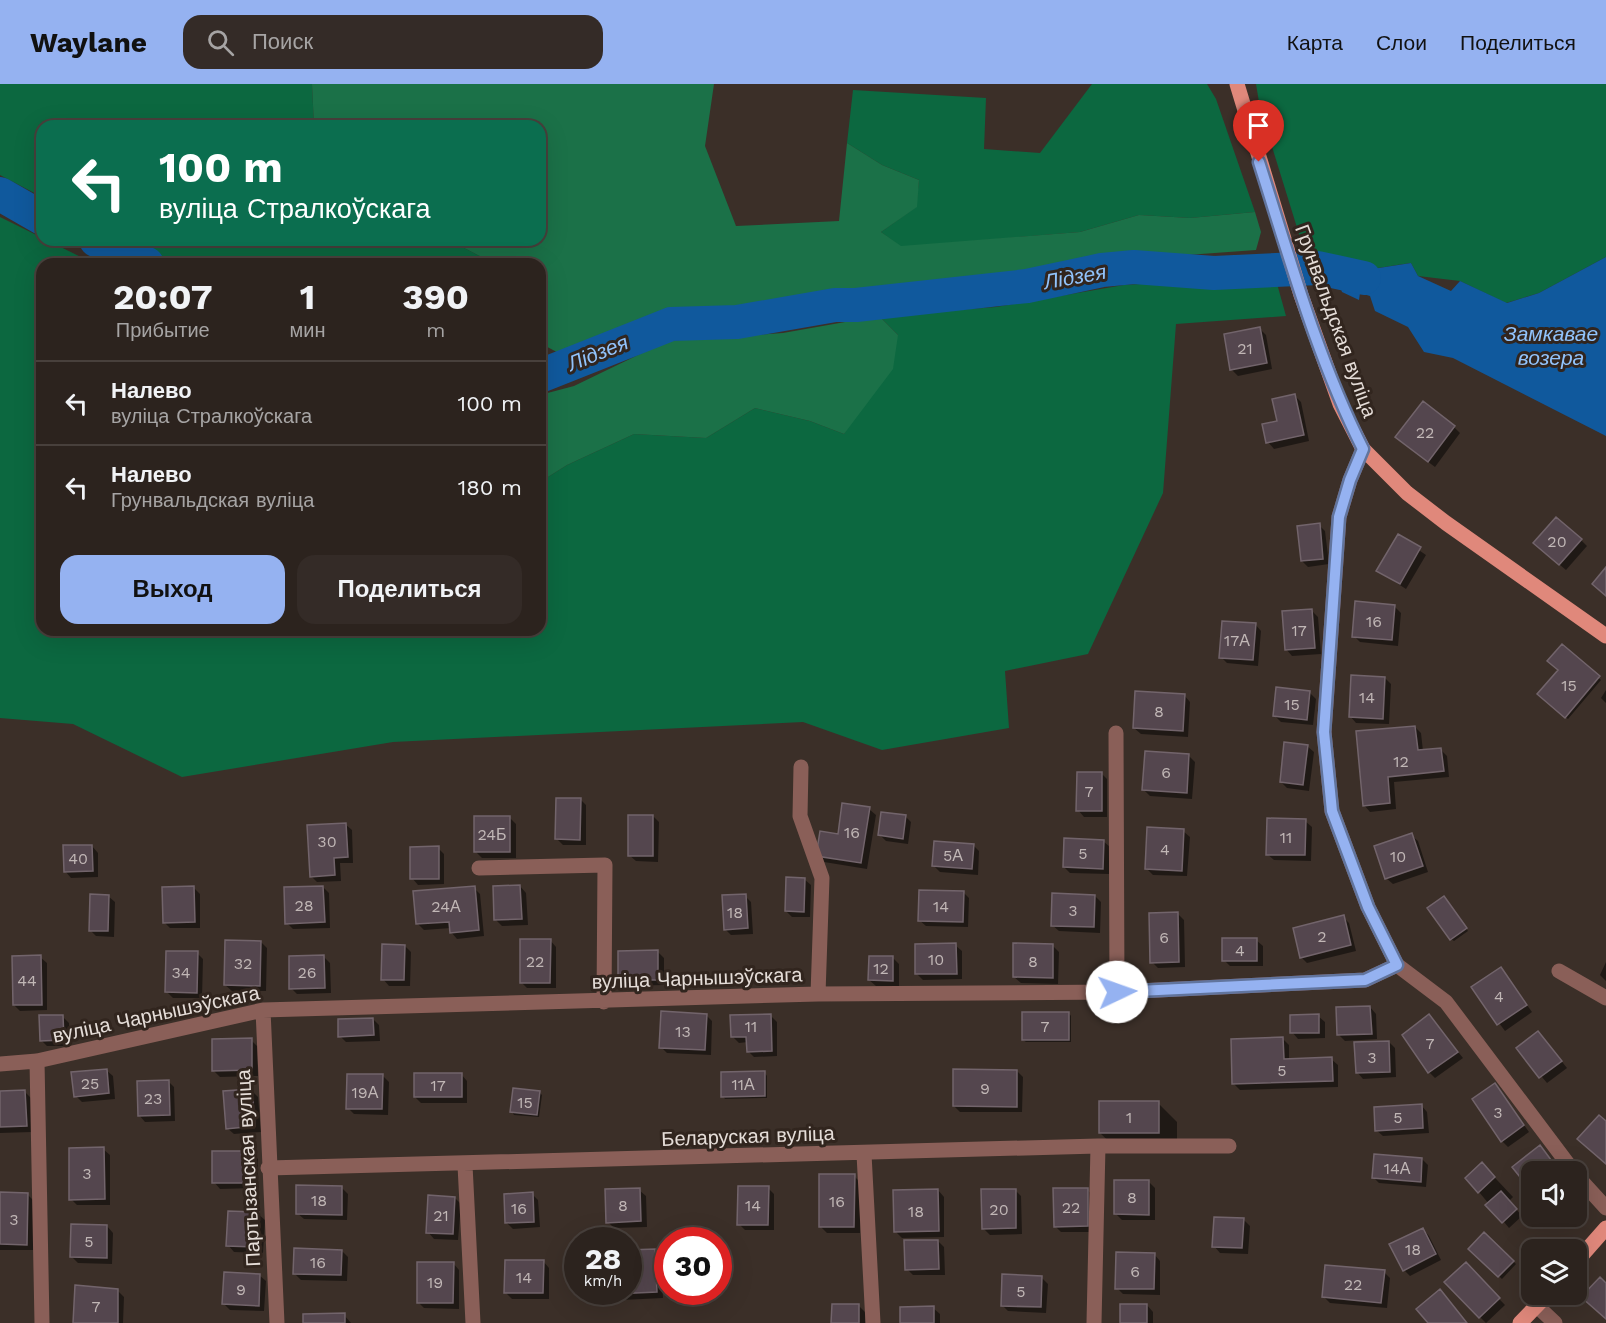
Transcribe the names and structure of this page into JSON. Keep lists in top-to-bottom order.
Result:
{
  "streets": {
    "main road": ["Грунвальдская вуліца"],
    "street": ["вуліца Чарнышэўскага", "Беларуская вуліца", "Партызанская вуліца"]
  },
  "crossings": [
    ["вуліца Чарнышэўскага", "Партызанская вуліца"],
    ["Беларуская вуліца", "Партызанская вуліца"]
  ],
  "water": ["Лідзея", "Замкавае возера"],
  "house_numbers": [
    "21",
    "22",
    "20",
    "16",
    "17",
    "17А",
    "15",
    "14",
    "15",
    "8",
    "12",
    "6",
    "7",
    "16",
    "24Б",
    "11",
    "30",
    "4",
    "5",
    "5А",
    "10",
    "40",
    "28",
    "24А",
    "14",
    "3",
    "18",
    "2",
    "6",
    "4",
    "10",
    "22",
    "8",
    "32",
    "12",
    "34",
    "26",
    "44",
    "4",
    "11",
    "7",
    "13",
    "7",
    "3",
    "5",
    "25",
    "11А",
    "17",
    "9",
    "19А",
    "23",
    "15",
    "3",
    "1",
    "5",
    "14А",
    "3",
    "8",
    "18",
    "16",
    "8",
    "14",
    "22",
    "16",
    "20",
    "18",
    "21",
    "3",
    "5",
    "18",
    "16",
    "6",
    "14",
    "19",
    "22",
    "9",
    "5",
    "7"
  ],
  "page": {
    "header": "Waylane",
    "search": "Поиск",
    "nav": ["Карта", "Слои", "Поделиться"],
    "turn": ["100 m", "вуліца Стралкоўскага"],
    "eta": [
      "20:07",
      "Прибытие",
      "1",
      "мин",
      "390",
      "m"
    ],
    "list": [
      {
        "name": "Налево",
        "note": "вуліца Стралкоўскага",
        "value": "100 m"
      },
      {
        "name": "Налево",
        "note": "Грунвальдская вуліца",
        "value": "180 m"
      }
    ],
    "buttons": ["Выход", "Поделиться"],
    "speed": "28 km/h",
    "limit": "30"
  }
}
